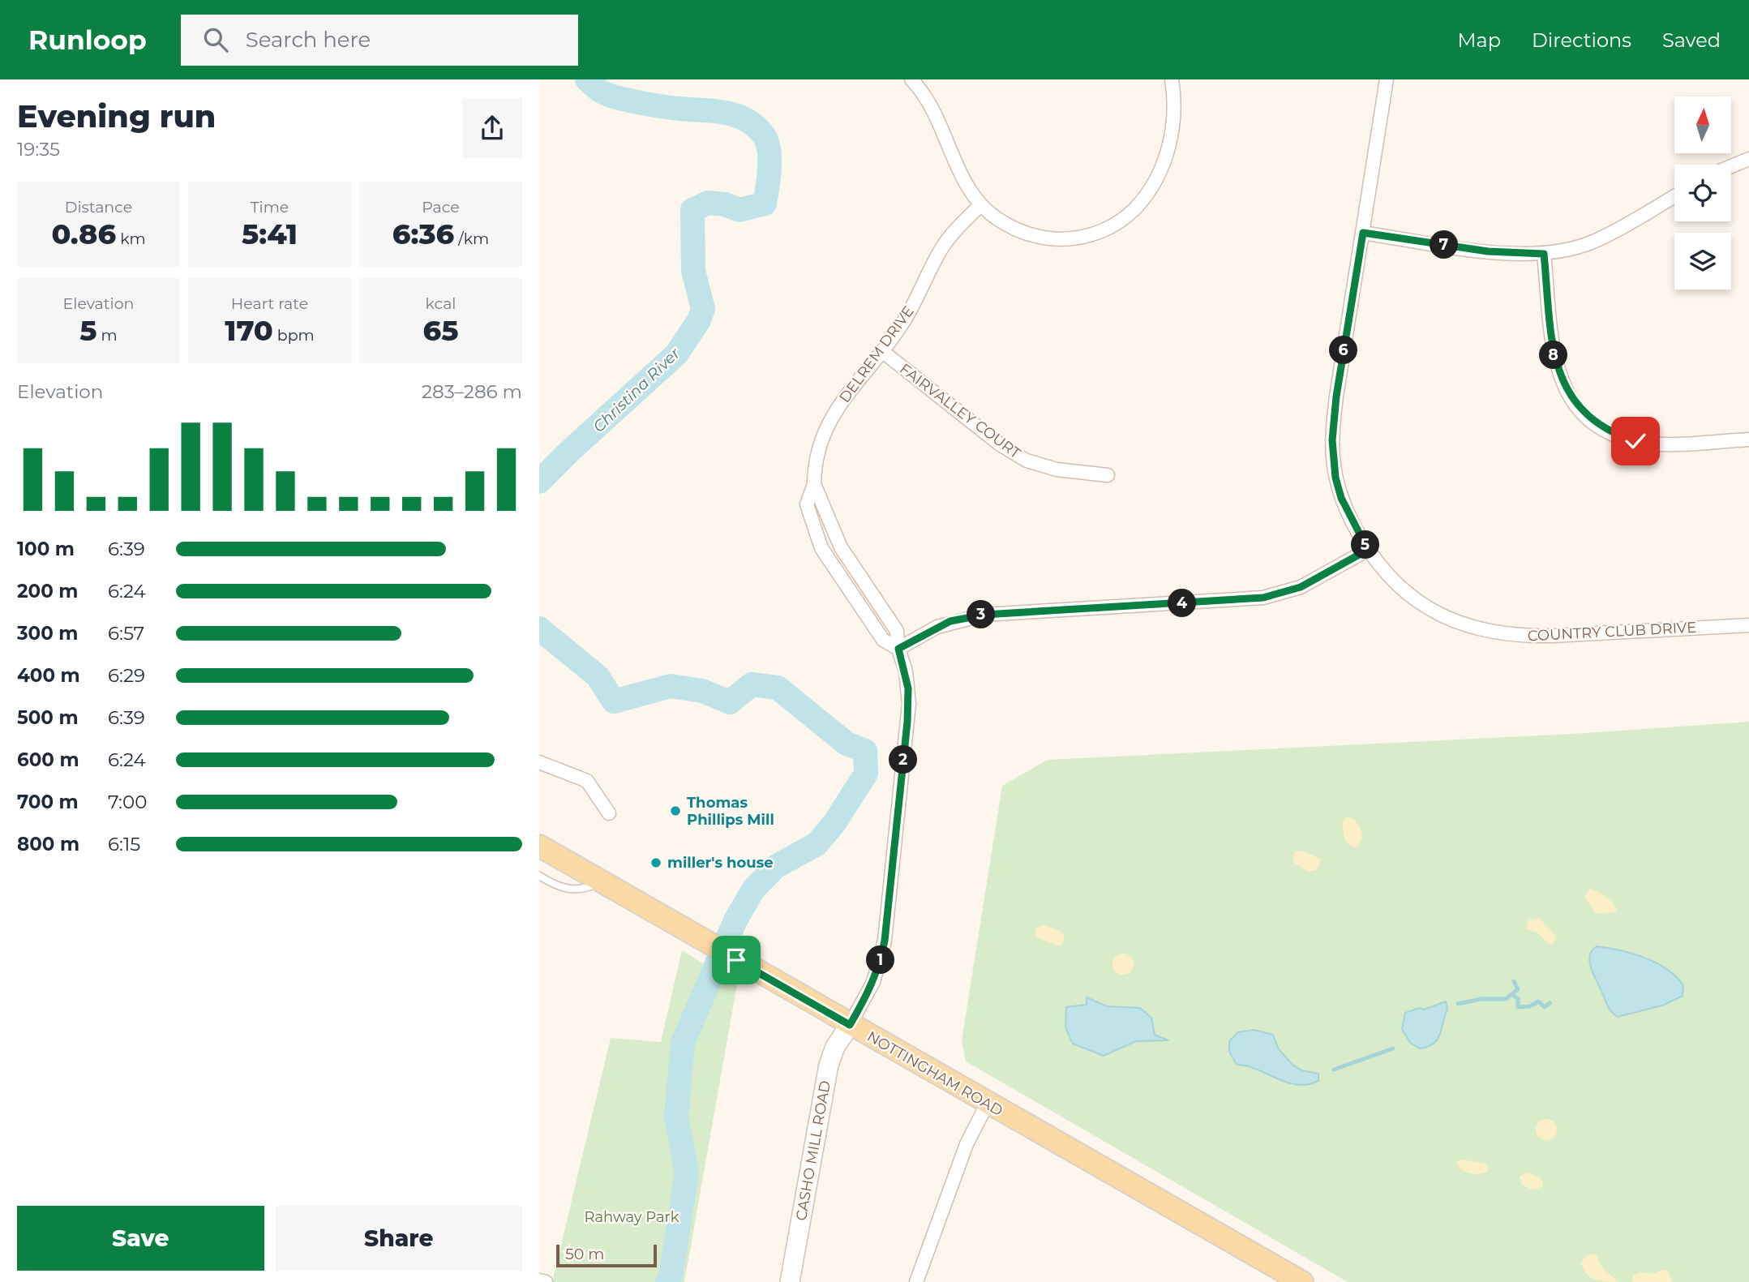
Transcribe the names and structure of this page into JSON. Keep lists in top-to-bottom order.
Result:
{
  "streets": {
    "main road": ["NOTTINGHAM ROAD"],
    "street": [
      "DELREM DRIVE",
      "FAIRVALLEY COURT",
      "COUNTRY CLUB DRIVE",
      "CASHO MILL ROAD"
    ]
  },
  "crossings": [
    ["DELREM DRIVE", "FAIRVALLEY COURT"],
    ["NOTTINGHAM ROAD", "CASHO MILL ROAD"]
  ],
  "water": ["Christina River"],
  "parks": ["Rahway Park"],
  "places": ["Thomas Phillips Mill", "miller's house"],
  "scale_bar": "50 m",
  "north": "top",
  "page": {
    "header": "Runloop",
    "search": "Search here",
    "nav": ["Map", "Directions", "Saved"],
    "heading": ["Evening run", "19:35"],
    "stats": [
      ["Distance", "0.86 km"],
      ["Time", "5:41"],
      ["Pace", "6:36 /km"],
      ["Elevation", "5 m"],
      ["Heart rate", "170 bpm"],
      ["kcal", "65"]
    ],
    "pins": [
      "7",
      "6",
      "8",
      "5",
      "4",
      "3",
      "2",
      "1"
    ],
    "chart": ["Elevation", "283–286 m"],
    "list": [
      {
        "name": "100 m",
        "note": "6:39"
      },
      {
        "name": "200 m",
        "note": "6:24"
      },
      {
        "name": "300 m",
        "note": "6:57"
      },
      {
        "name": "400 m",
        "note": "6:29"
      },
      {
        "name": "500 m",
        "note": "6:39"
      },
      {
        "name": "600 m",
        "note": "6:24"
      },
      {
        "name": "700 m",
        "note": "7:00"
      },
      {
        "name": "800 m",
        "note": "6:15"
      }
    ],
    "buttons": ["Save", "Share"],
    "scale": "50 m"
  }
}
